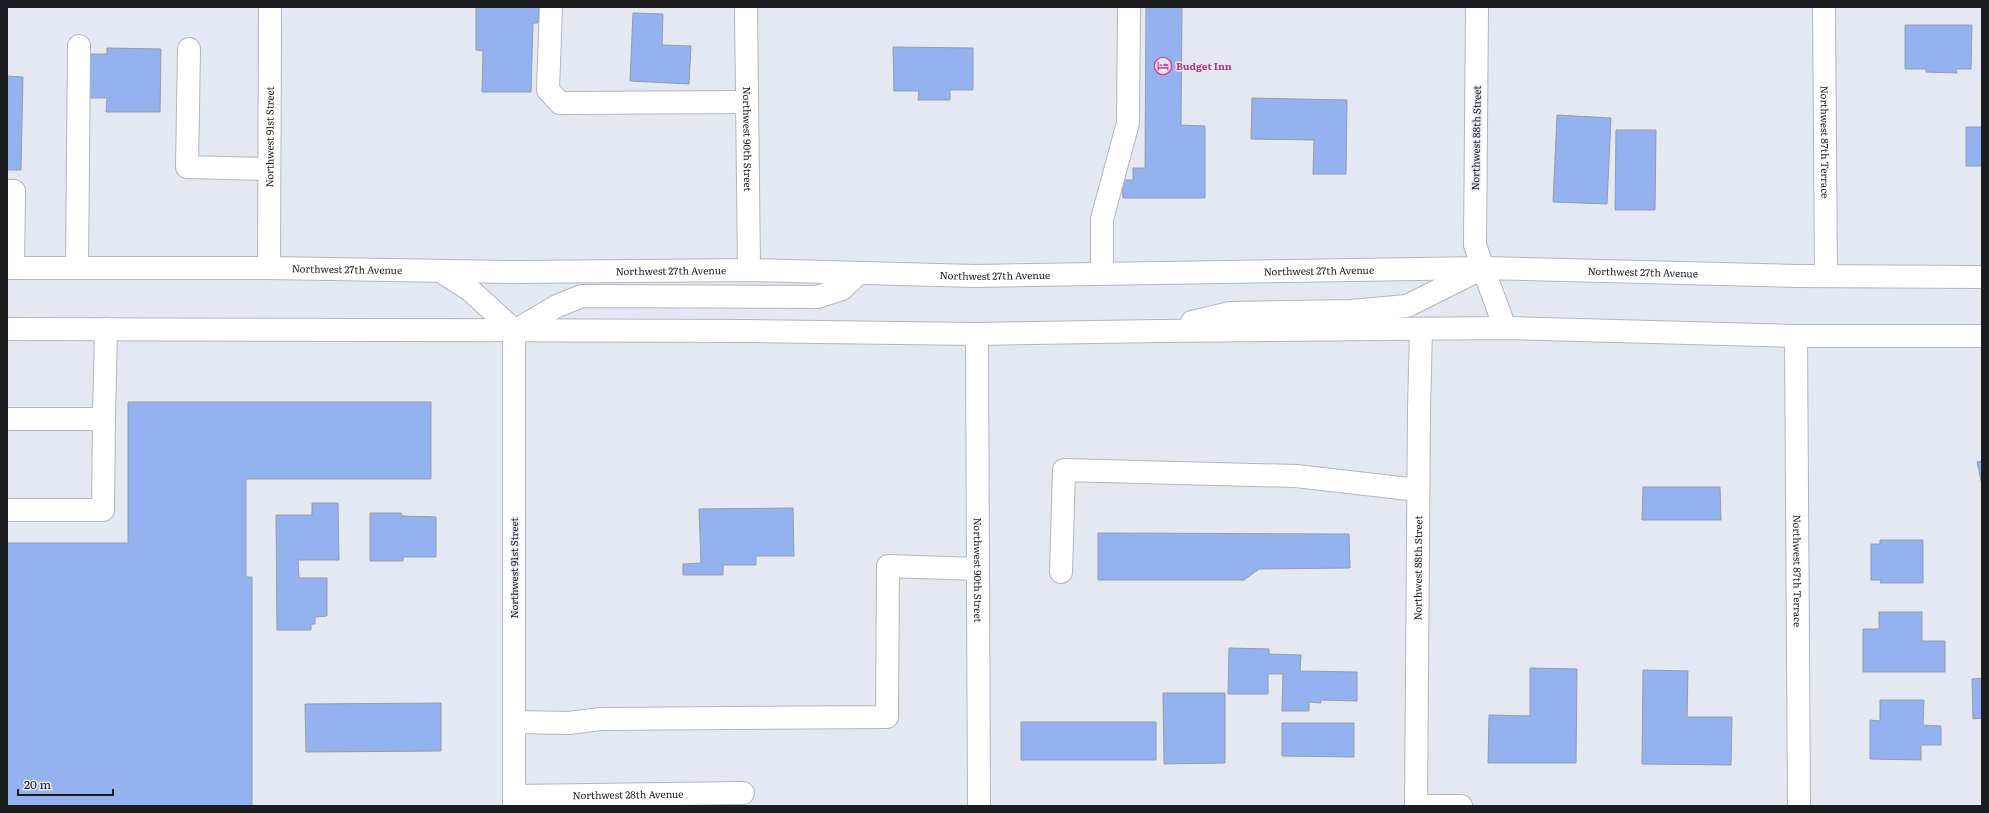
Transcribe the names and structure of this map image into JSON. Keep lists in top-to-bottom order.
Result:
{
  "streets": {
    "main road": [
      "Northwest 91st Street",
      "Northwest 88th Street",
      "Northwest 90th Street",
      "Northwest 87th Terrace",
      "Northwest 27th Avenue",
      "Northwest 28th Avenue"
    ]
  },
  "crossings": [
    ["Northwest 91st Street", "Northwest 27th Avenue"],
    ["Northwest 91st Street", "Northwest 28th Avenue"],
    ["Northwest 88th Street", "Northwest 27th Avenue"],
    ["Northwest 90th Street", "Northwest 27th Avenue"],
    ["Northwest 87th Terrace", "Northwest 27th Avenue"]
  ],
  "places": {
    "hotel": ["Budget Inn"]
  },
  "scale_bar": "20 m"
}
